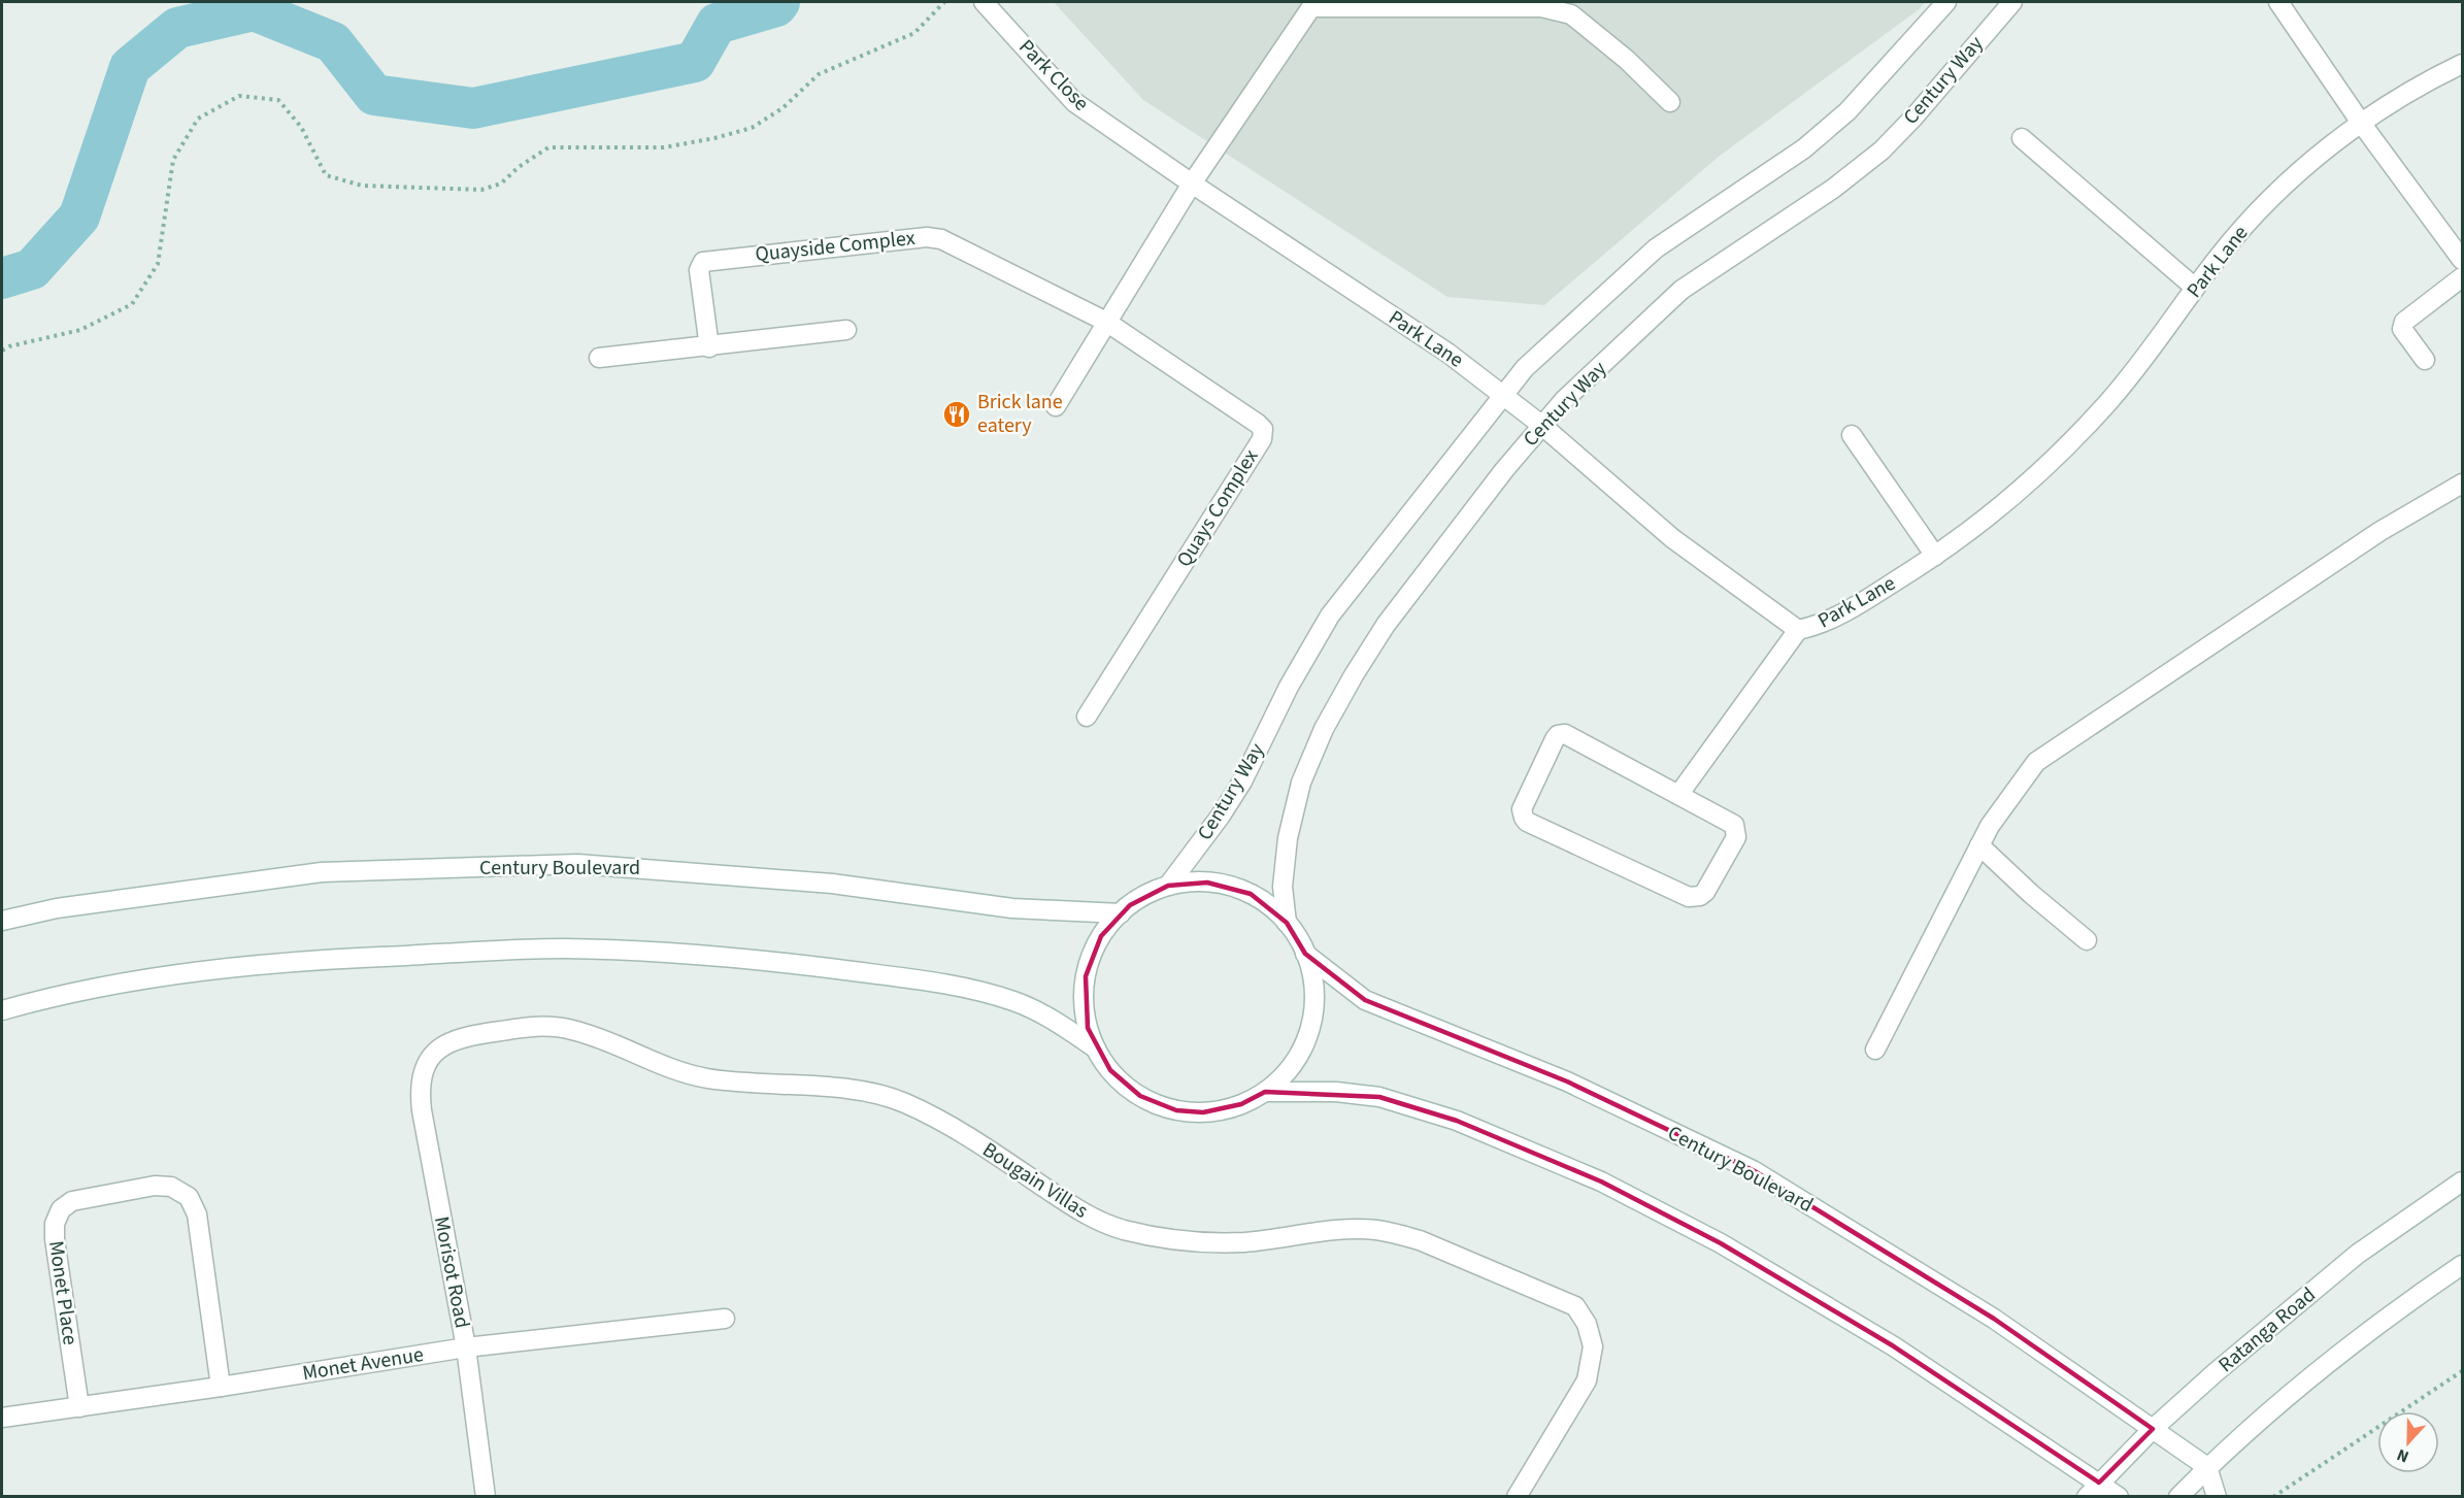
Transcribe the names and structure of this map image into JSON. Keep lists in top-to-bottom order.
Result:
{
  "streets": {
    "street": [
      "Park Close",
      "Century Way",
      "Quayside Complex",
      "Park Lane",
      "Quays Complex",
      "Century Boulevard",
      "Bougain Villas",
      "Morisot Road",
      "Monet Place",
      "Ratanga Road",
      "Monet Avenue"
    ]
  },
  "crossings": [
    ["Park Close", "Park Lane"],
    ["Century Way", "Park Lane"],
    ["Quayside Complex", "Quays Complex"],
    ["Century Boulevard", "Ratanga Road"],
    ["Bougain Villas", "Morisot Road"],
    ["Morisot Road", "Monet Avenue"],
    ["Monet Place", "Monet Avenue"]
  ],
  "places": {
    "restaurant": ["Brick lane eatery"]
  },
  "north": "bottom"
}
